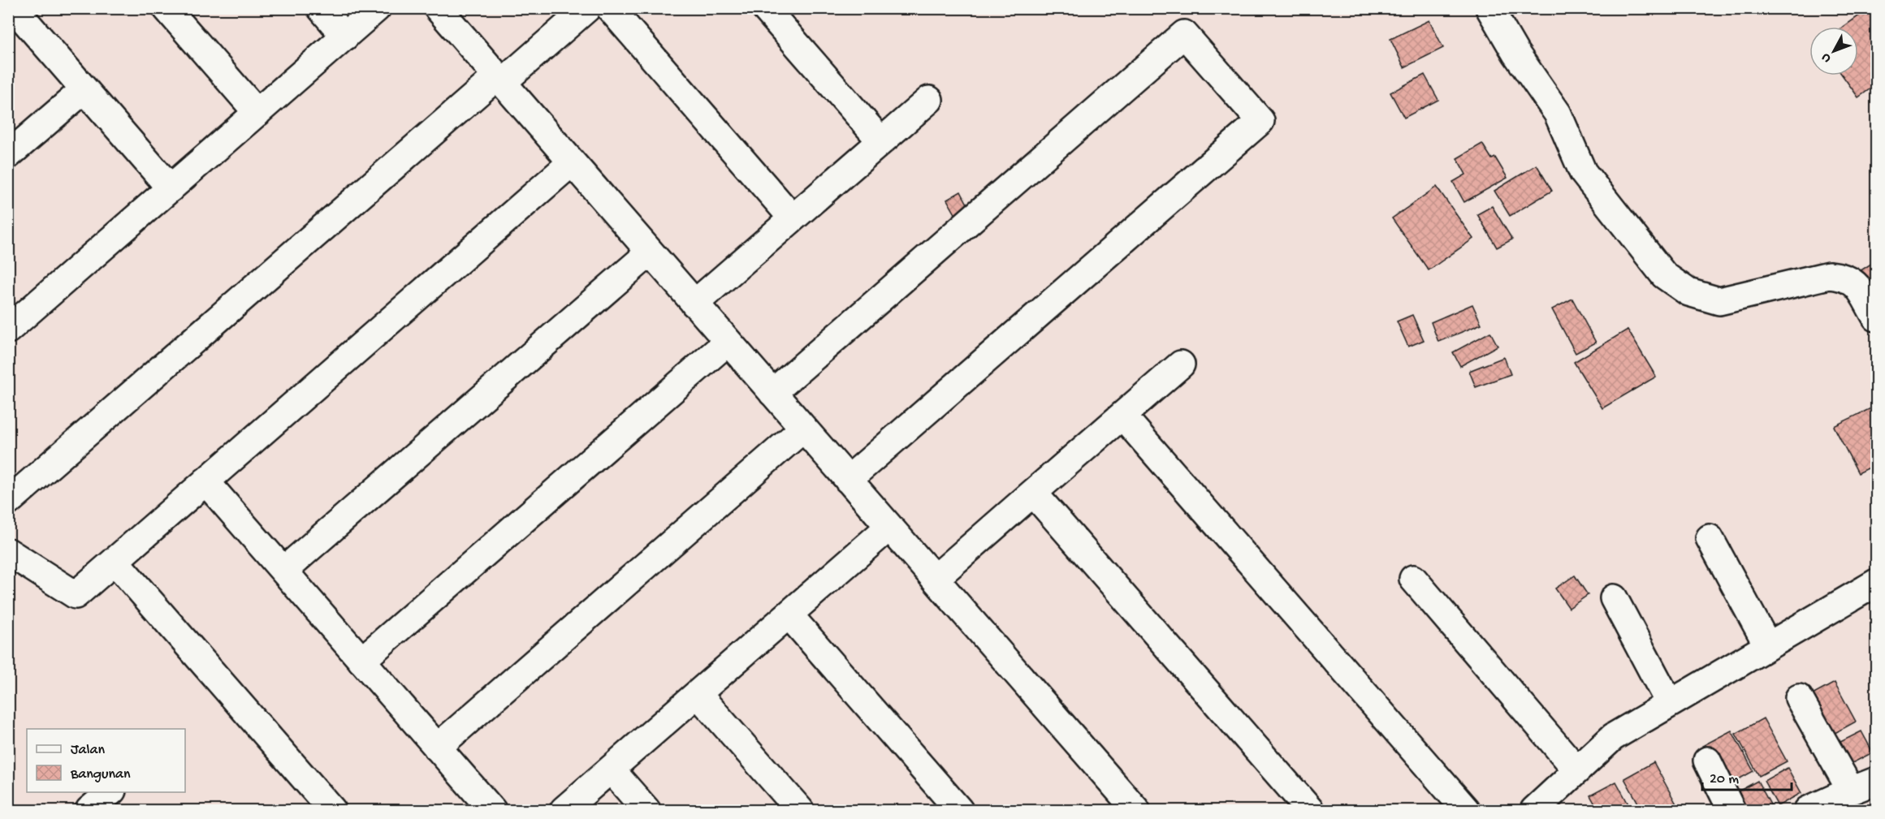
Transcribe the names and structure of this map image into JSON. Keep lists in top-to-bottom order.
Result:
{
  "legend": ["Jalan", "Bangunan"],
  "scale_bar": "20 m",
  "north": "bottom left"
}
